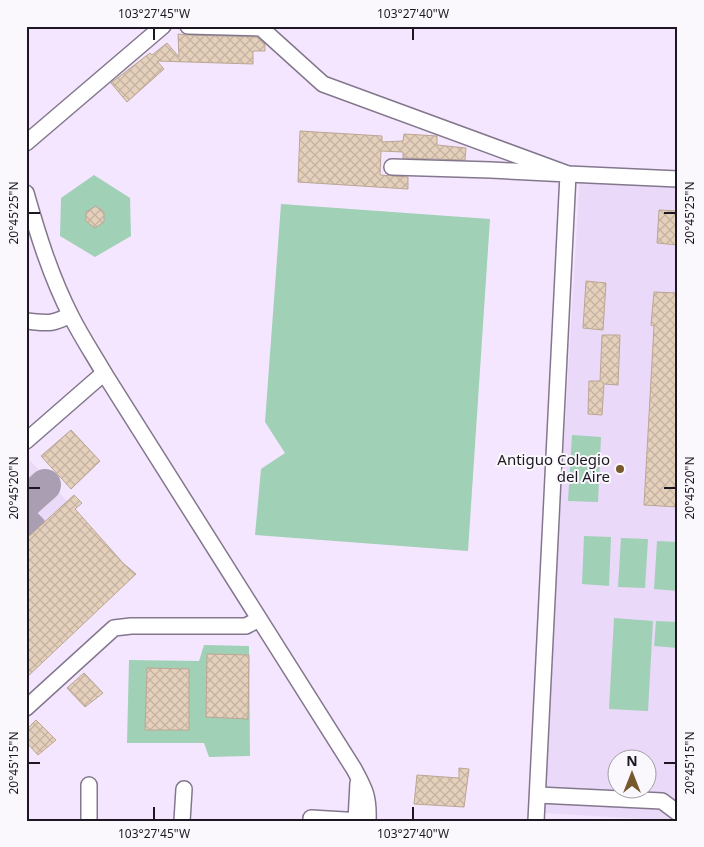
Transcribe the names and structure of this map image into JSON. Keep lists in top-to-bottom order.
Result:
{
  "places": ["Antiguo Colegio del Aire"],
  "north": "top",
  "coordinates": [
    "103°27'45\"W",
    "103°27'40\"W",
    "20°45'25\"N",
    "20°45'20\"N",
    "20°45'15\"N"
  ]
}
